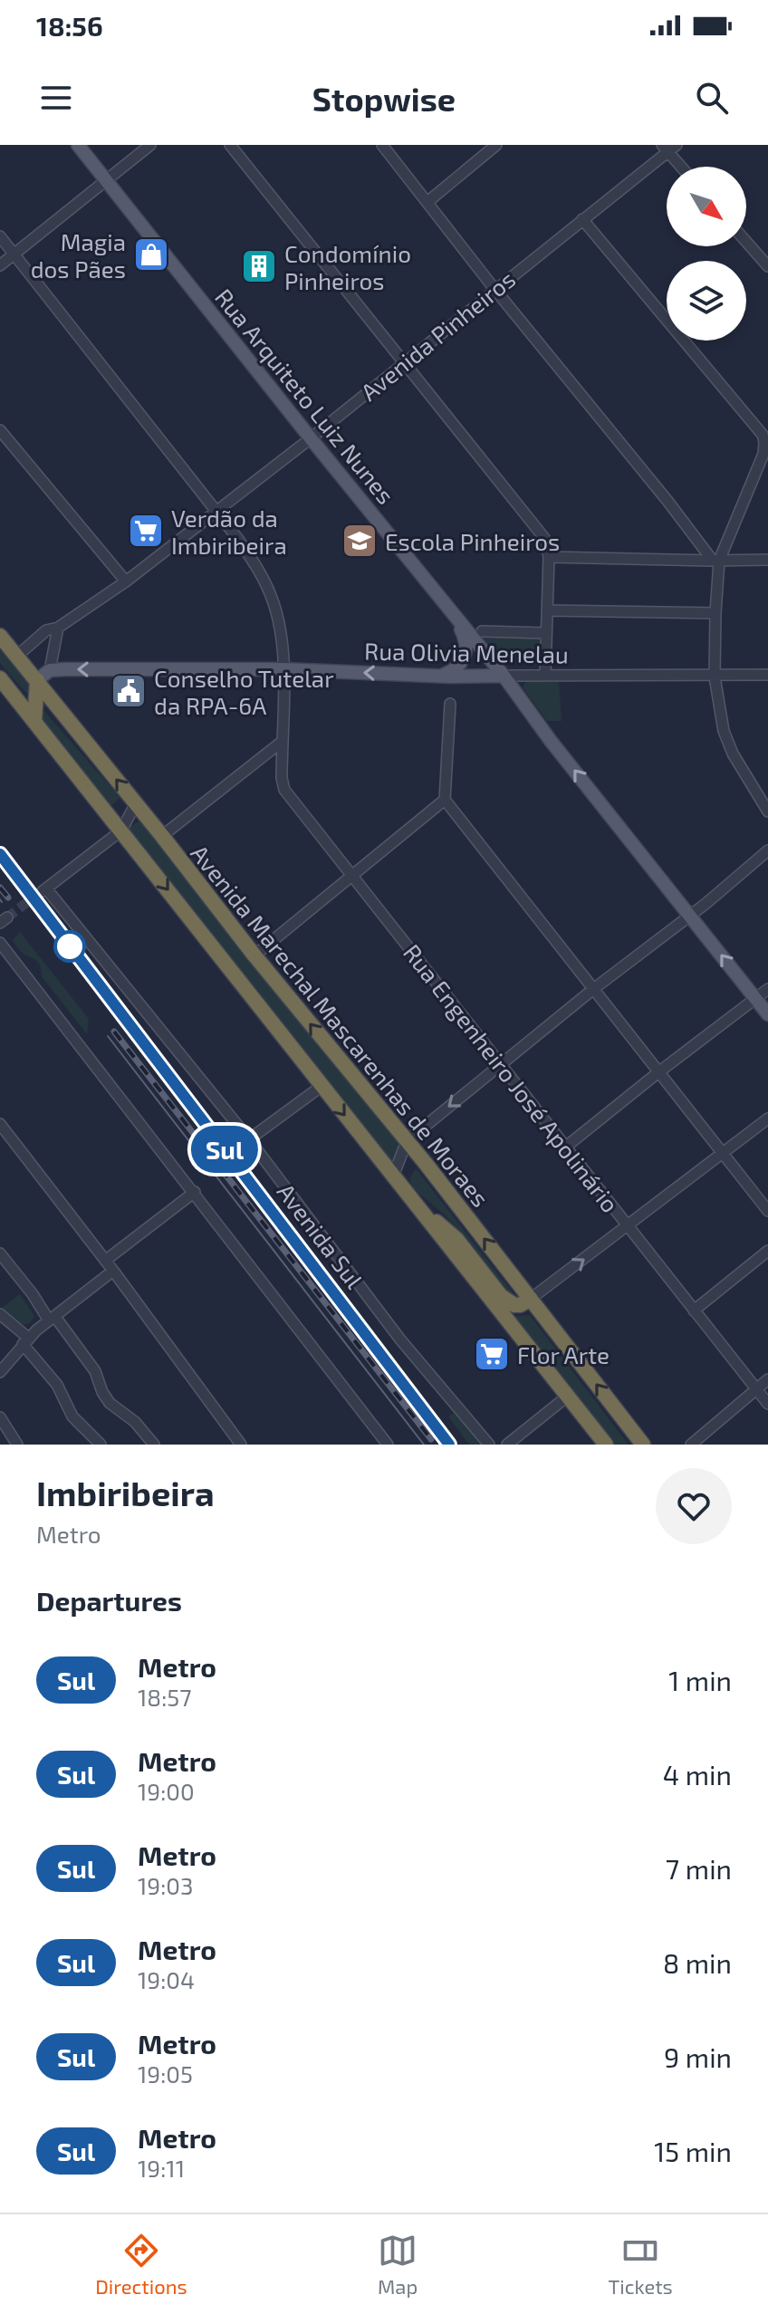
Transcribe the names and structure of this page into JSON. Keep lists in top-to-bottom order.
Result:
{
  "streets": {
    "highway": ["Avenida Marechal Mascarenhas de Moraes"],
    "main road": ["Rua Arquiteto Luiz Nunes", "Rua Olivia Menelau"],
    "street": ["Avenida Pinheiros", "Rua Engenheiro José Apolinário", "Avenida Sul"]
  },
  "crossings": [
    ["Avenida Pinheiros", "Rua Arquiteto Luiz Nunes"],
    ["Avenida Pinheiros", "Avenida Marechal Mascarenhas de Moraes"],
    ["Avenida Pinheiros", "Rua Engenheiro José Apolinário"],
    ["Rua Arquiteto Luiz Nunes", "Rua Olivia Menelau"],
    ["Rua Olivia Menelau", "Rua Engenheiro José Apolinário"],
    ["Avenida Marechal Mascarenhas de Moraes", "Avenida Sul"]
  ],
  "one_way": ["Rua Arquiteto Luiz Nunes", "Rua Olivia Menelau"],
  "places": {
    "shop": ["Magia dos Pães"],
    "building": ["Condomínio Pinheiros"],
    "supermarket": ["Verdão da Imbiribeira", "Flor Arte"],
    "school or university": ["Escola Pinheiros"],
    "public building": ["Conselho Tutelar da RPA-6A"]
  },
  "lines": ["metro line Sul"],
  "north": "bottom right",
  "page": {
    "status": "18:56",
    "header": "Stopwise",
    "on_map": "Sul",
    "heading": [
      ["Imbiribeira", "Metro"],
      "Departures"
    ],
    "list": [
      {
        "mark": "Sul",
        "name": "Metro",
        "note": "18:57",
        "value": "1 min"
      },
      {
        "mark": "Sul",
        "name": "Metro",
        "note": "19:00",
        "value": "4 min"
      },
      {
        "mark": "Sul",
        "name": "Metro",
        "note": "19:03",
        "value": "7 min"
      },
      {
        "mark": "Sul",
        "name": "Metro",
        "note": "19:04",
        "value": "8 min"
      },
      {
        "mark": "Sul",
        "name": "Metro",
        "note": "19:05",
        "value": "9 min"
      },
      {
        "mark": "Sul",
        "name": "Metro",
        "note": "19:11",
        "value": "15 min"
      }
    ],
    "tabs": ["Directions", "Map", "Tickets"]
  }
}
